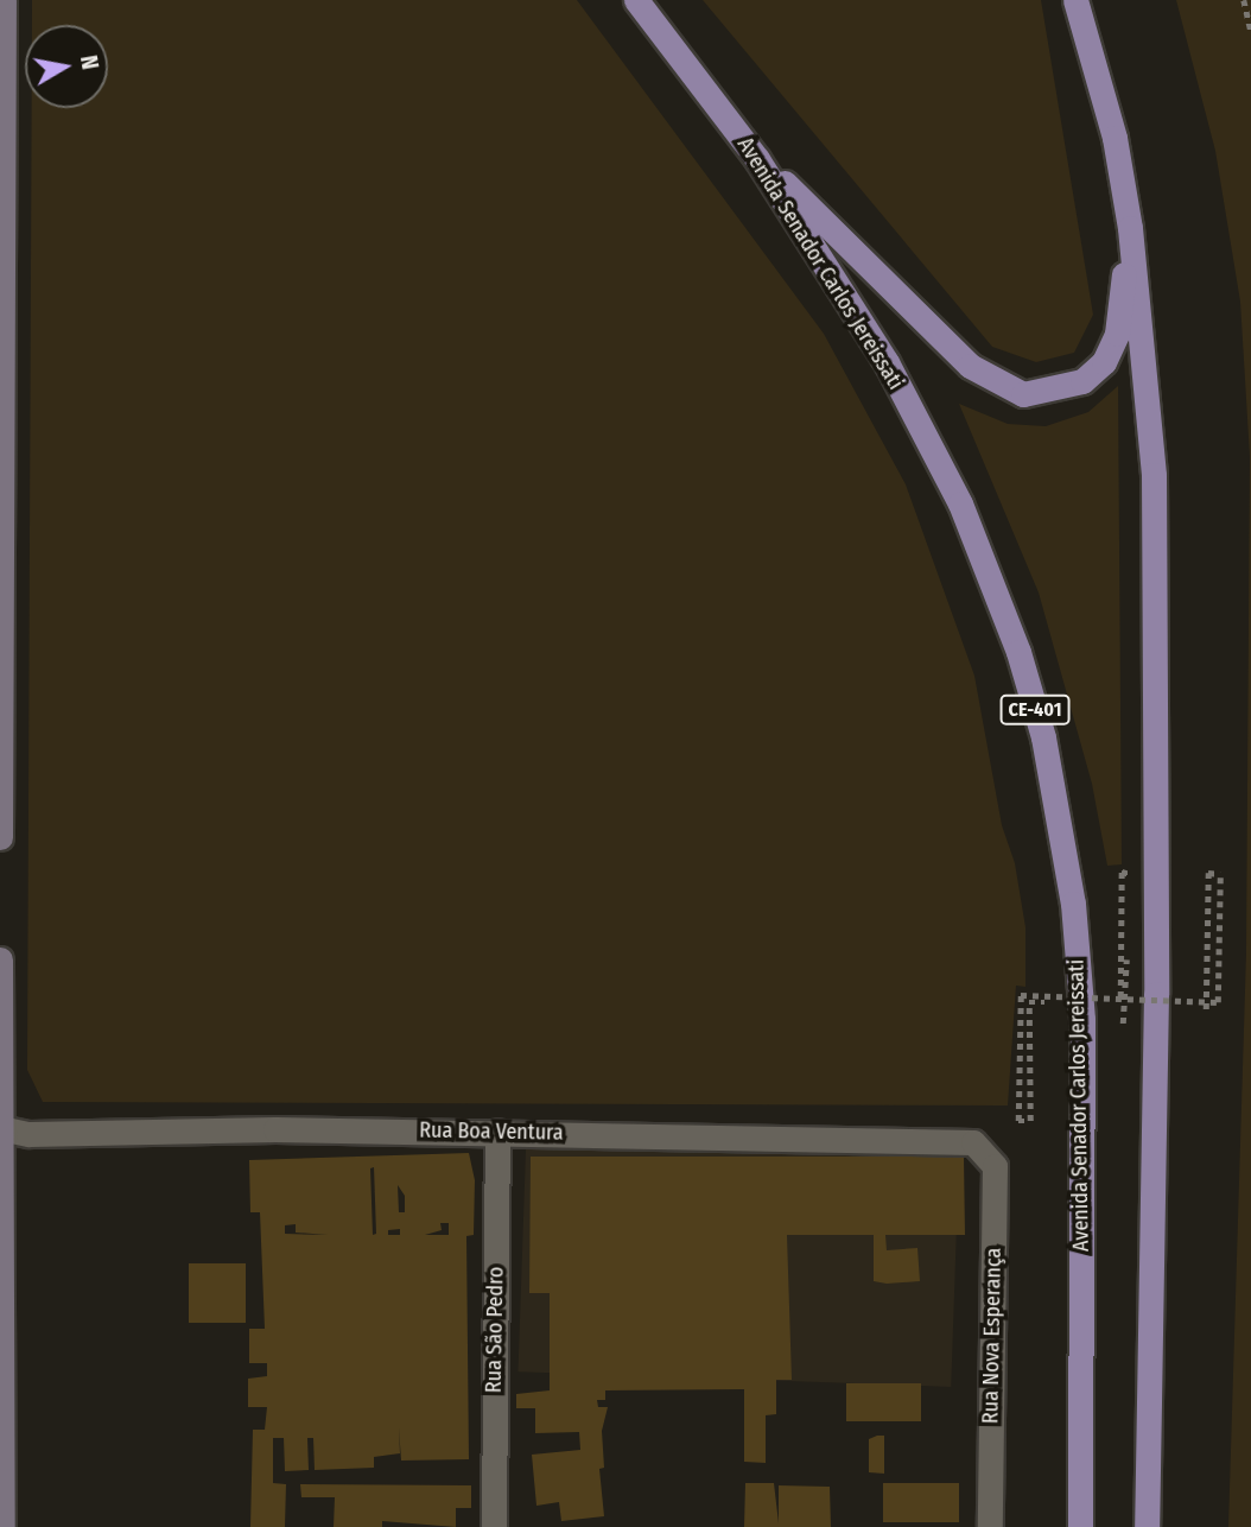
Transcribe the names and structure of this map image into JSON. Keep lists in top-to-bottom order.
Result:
{
  "streets": {
    "main road": ["Avenida Senador Carlos Jereissati", "CE-401"],
    "street": ["Rua Boa Ventura", "Rua São Pedro", "Rua Nova Esperança"]
  },
  "crossings": [
    ["Rua Boa Ventura", "Rua São Pedro"],
    ["Rua Boa Ventura", "Rua Nova Esperança"]
  ],
  "north": "right"
}
